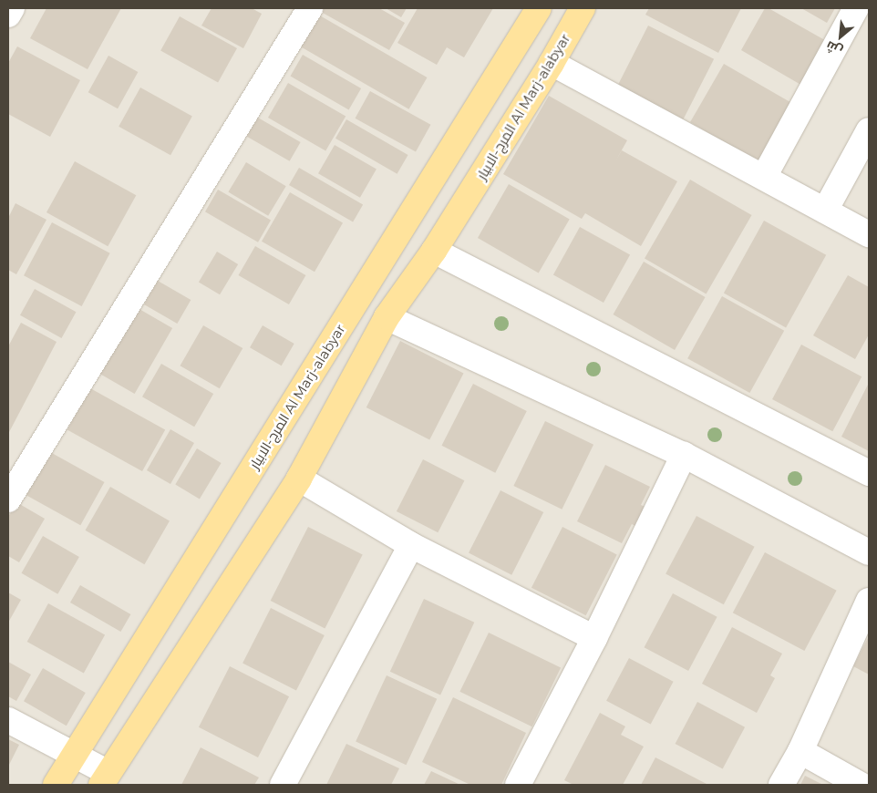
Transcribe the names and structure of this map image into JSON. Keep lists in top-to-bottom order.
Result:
{
  "streets": {
    "main road": ["المرج-الابيار Al Marj-alabyar"]
  },
  "north": "bottom left"
}
